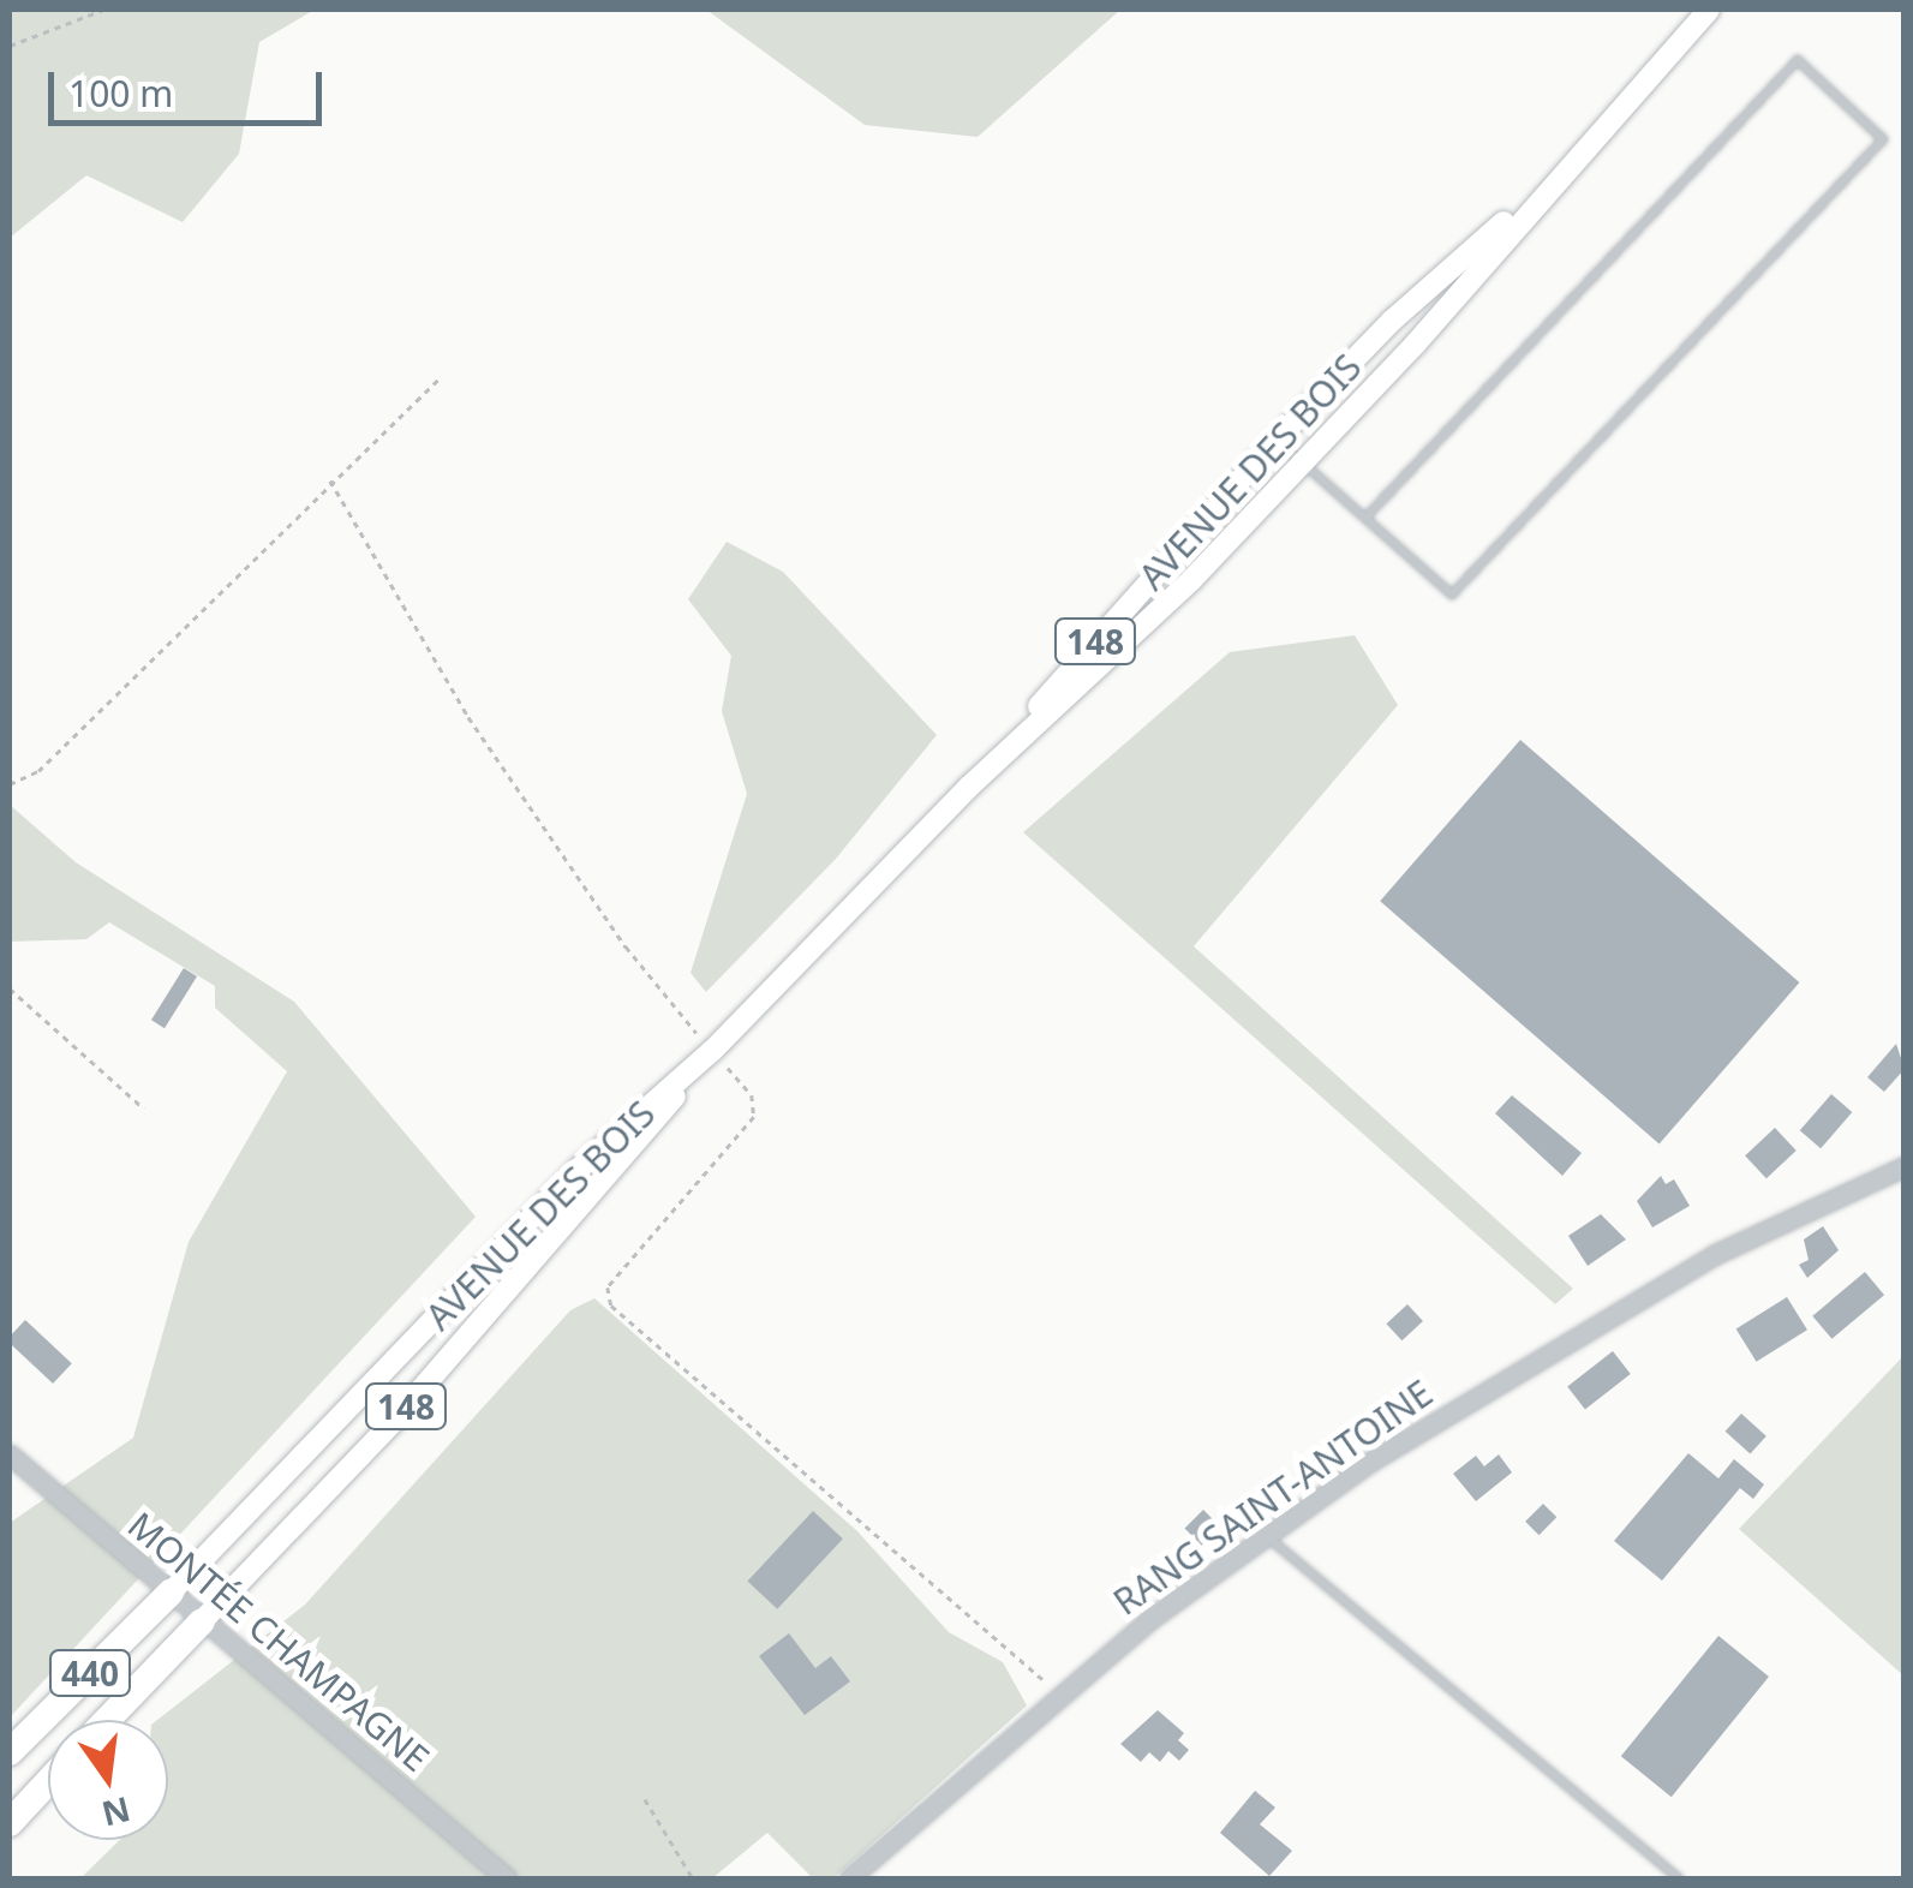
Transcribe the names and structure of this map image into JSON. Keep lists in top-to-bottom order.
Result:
{
  "streets": {
    "highway": ["440"],
    "main road": ["AVENUE DES BOIS", "148"],
    "street": ["RANG SAINT-ANTOINE", "MONTÉE CHAMPAGNE"]
  },
  "crossings": [
    ["AVENUE DES BOIS", "MONTÉE CHAMPAGNE"],
    ["AVENUE DES BOIS", "440"],
    ["MONTÉE CHAMPAGNE", "440"]
  ],
  "scale_bar": "100 m",
  "north": "bottom"
}
